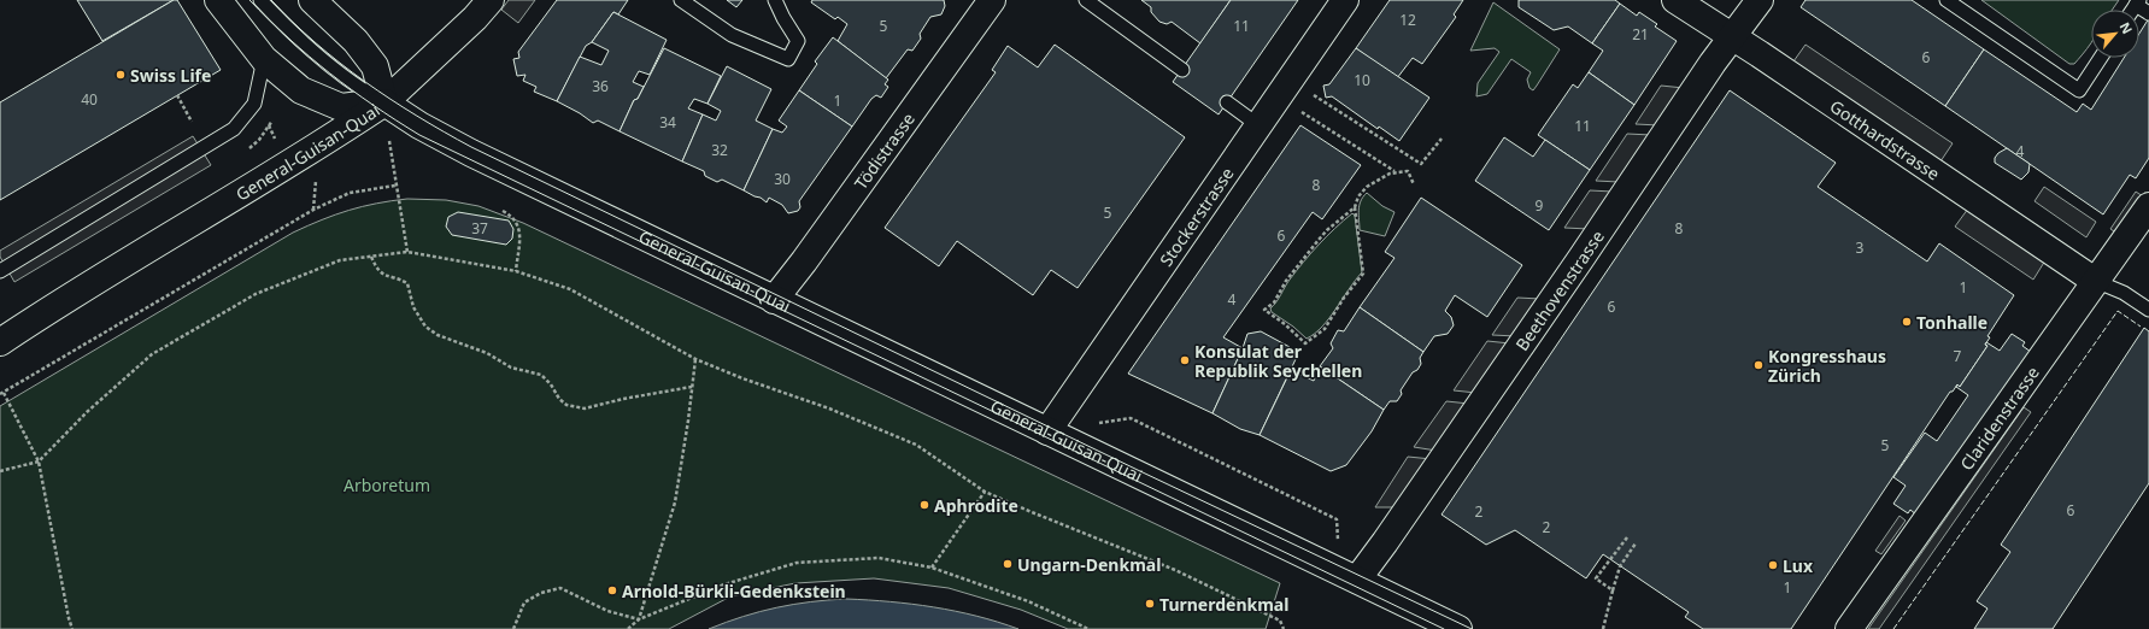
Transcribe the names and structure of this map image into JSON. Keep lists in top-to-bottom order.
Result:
{
  "streets": {
    "street": [
      "Gotthardstrasse",
      "General-Guisan-Quai",
      "Tödistrasse",
      "Stockerstrasse",
      "Beethovenstrasse",
      "Claridenstrasse"
    ]
  },
  "crossings": [
    ["Gotthardstrasse", "Beethovenstrasse"],
    ["Gotthardstrasse", "Claridenstrasse"],
    ["General-Guisan-Quai", "Tödistrasse"],
    ["General-Guisan-Quai", "Stockerstrasse"],
    ["General-Guisan-Quai", "Beethovenstrasse"]
  ],
  "parks": ["Arboretum"],
  "places": [
    "Swiss Life",
    "Tonhalle",
    "Konsulat der Republik Seychellen",
    "Kongresshaus Zürich",
    "Aphrodite",
    "Ungarn-Denkmal",
    "Lux",
    "Arnold-Bürkli-Gedenkstein",
    "Turnerdenkmal"
  ],
  "house_numbers": [
    "12",
    "5",
    "11",
    "21",
    "6",
    "10",
    "36",
    "40",
    "1",
    "34",
    "11",
    "32",
    "4",
    "30",
    "8",
    "9",
    "5",
    "37",
    "8",
    "6",
    "3",
    "1",
    "4",
    "6",
    "7",
    "5",
    "6",
    "2",
    "2",
    "1"
  ],
  "north": "top right"
}
